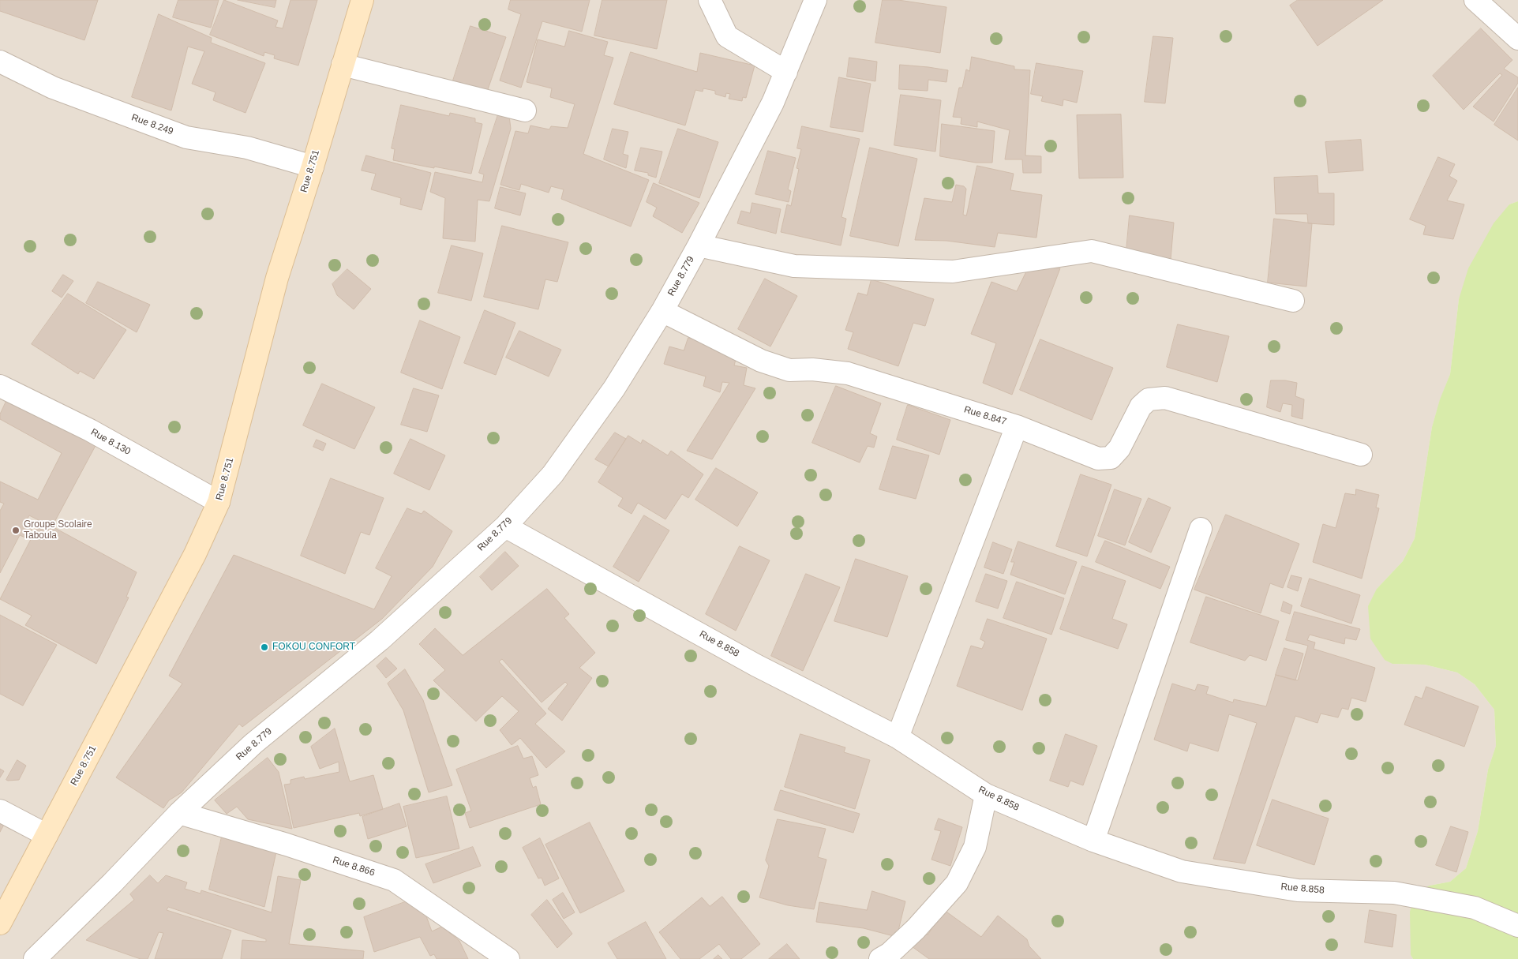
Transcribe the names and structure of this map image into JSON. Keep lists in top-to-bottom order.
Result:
{
  "streets": {
    "main road": ["Rue 8.751"],
    "street": [
      "Rue 8.249",
      "Rue 8.779",
      "Rue 8.847",
      "Rue 8.130",
      "Rue 8.858",
      "Rue 8.866"
    ]
  },
  "crossings": [
    ["Rue 8.249", "Rue 8.751"],
    ["Rue 8.751", "Rue 8.130"],
    ["Rue 8.779", "Rue 8.847"],
    ["Rue 8.779", "Rue 8.858"],
    ["Rue 8.779", "Rue 8.866"],
    ["Rue 8.847", "Rue 8.858"]
  ],
  "places": ["Groupe Scolaire Taboula", "FOKOU CONFORT"]
}
